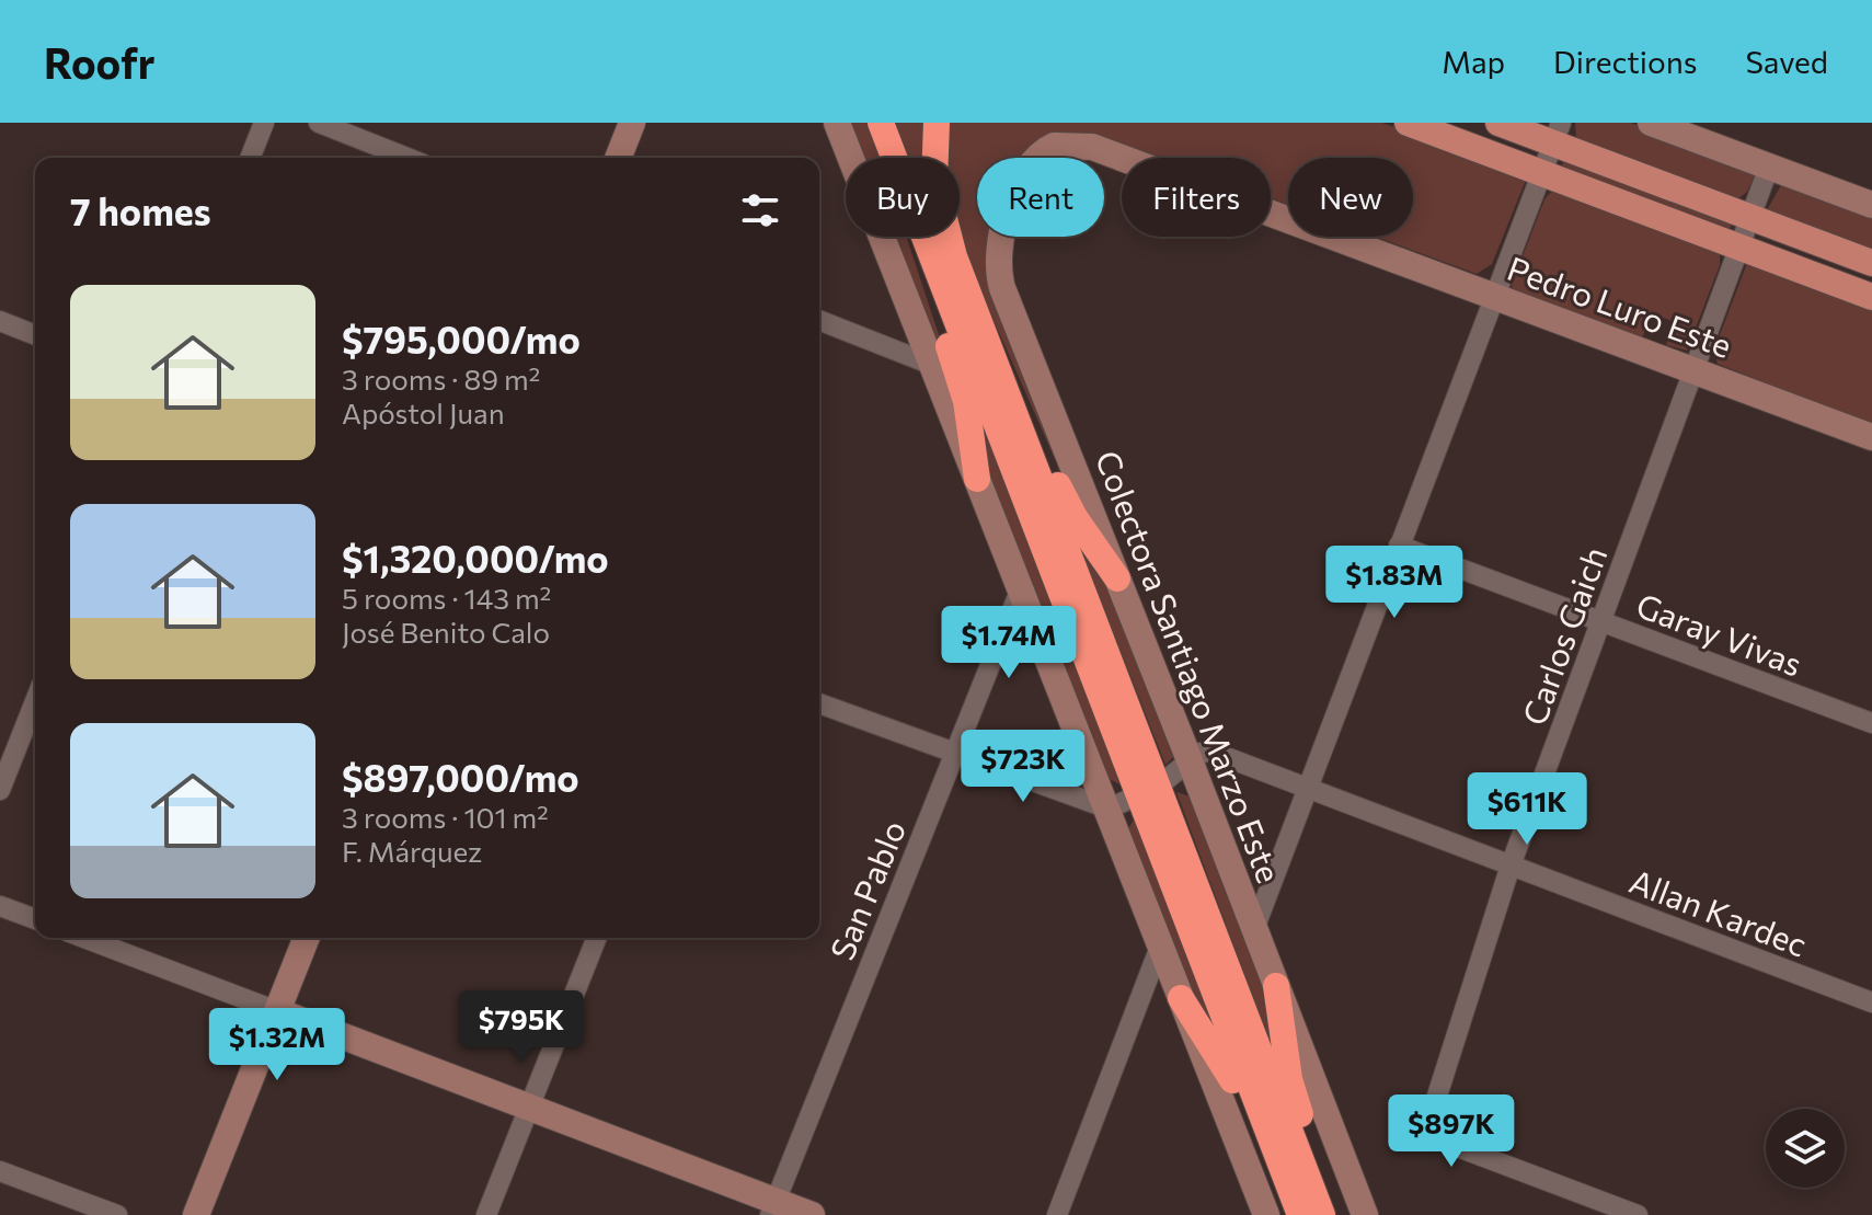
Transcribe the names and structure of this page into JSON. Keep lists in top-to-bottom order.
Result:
{
  "streets": {
    "street": [
      "Pedro Luro Este",
      "Garay Vivas",
      "Carlos Gaich",
      "Colectora Santiago Marzo Este",
      "San Pablo",
      "Allan Kardec"
    ]
  },
  "crossings": [
    ["Pedro Luro Este", "Carlos Gaich"],
    ["Pedro Luro Este", "Colectora Santiago Marzo Este"],
    ["Garay Vivas", "Carlos Gaich"],
    ["Carlos Gaich", "Allan Kardec"],
    ["Colectora Santiago Marzo Este", "Allan Kardec"]
  ],
  "page": {
    "header": "Roofr",
    "nav": ["Map", "Directions", "Saved"],
    "chip": [
      "Buy",
      "Rent",
      "Filters",
      "New"
    ],
    "heading": "7 homes",
    "list": [
      {
        "name": "$795,000/mo",
        "note": "3 rooms · 89 m² · Apóstol Juan"
      },
      {
        "name": "$1,320,000/mo",
        "note": "5 rooms · 143 m² · José Benito Calo"
      },
      {
        "name": "$897,000/mo",
        "note": "3 rooms · 101 m² · F. Márquez"
      }
    ],
    "price": [
      "$1.83M",
      "$1.74M",
      "$723K",
      "$611K",
      "$795K",
      "$1.32M",
      "$897K"
    ]
  }
}
